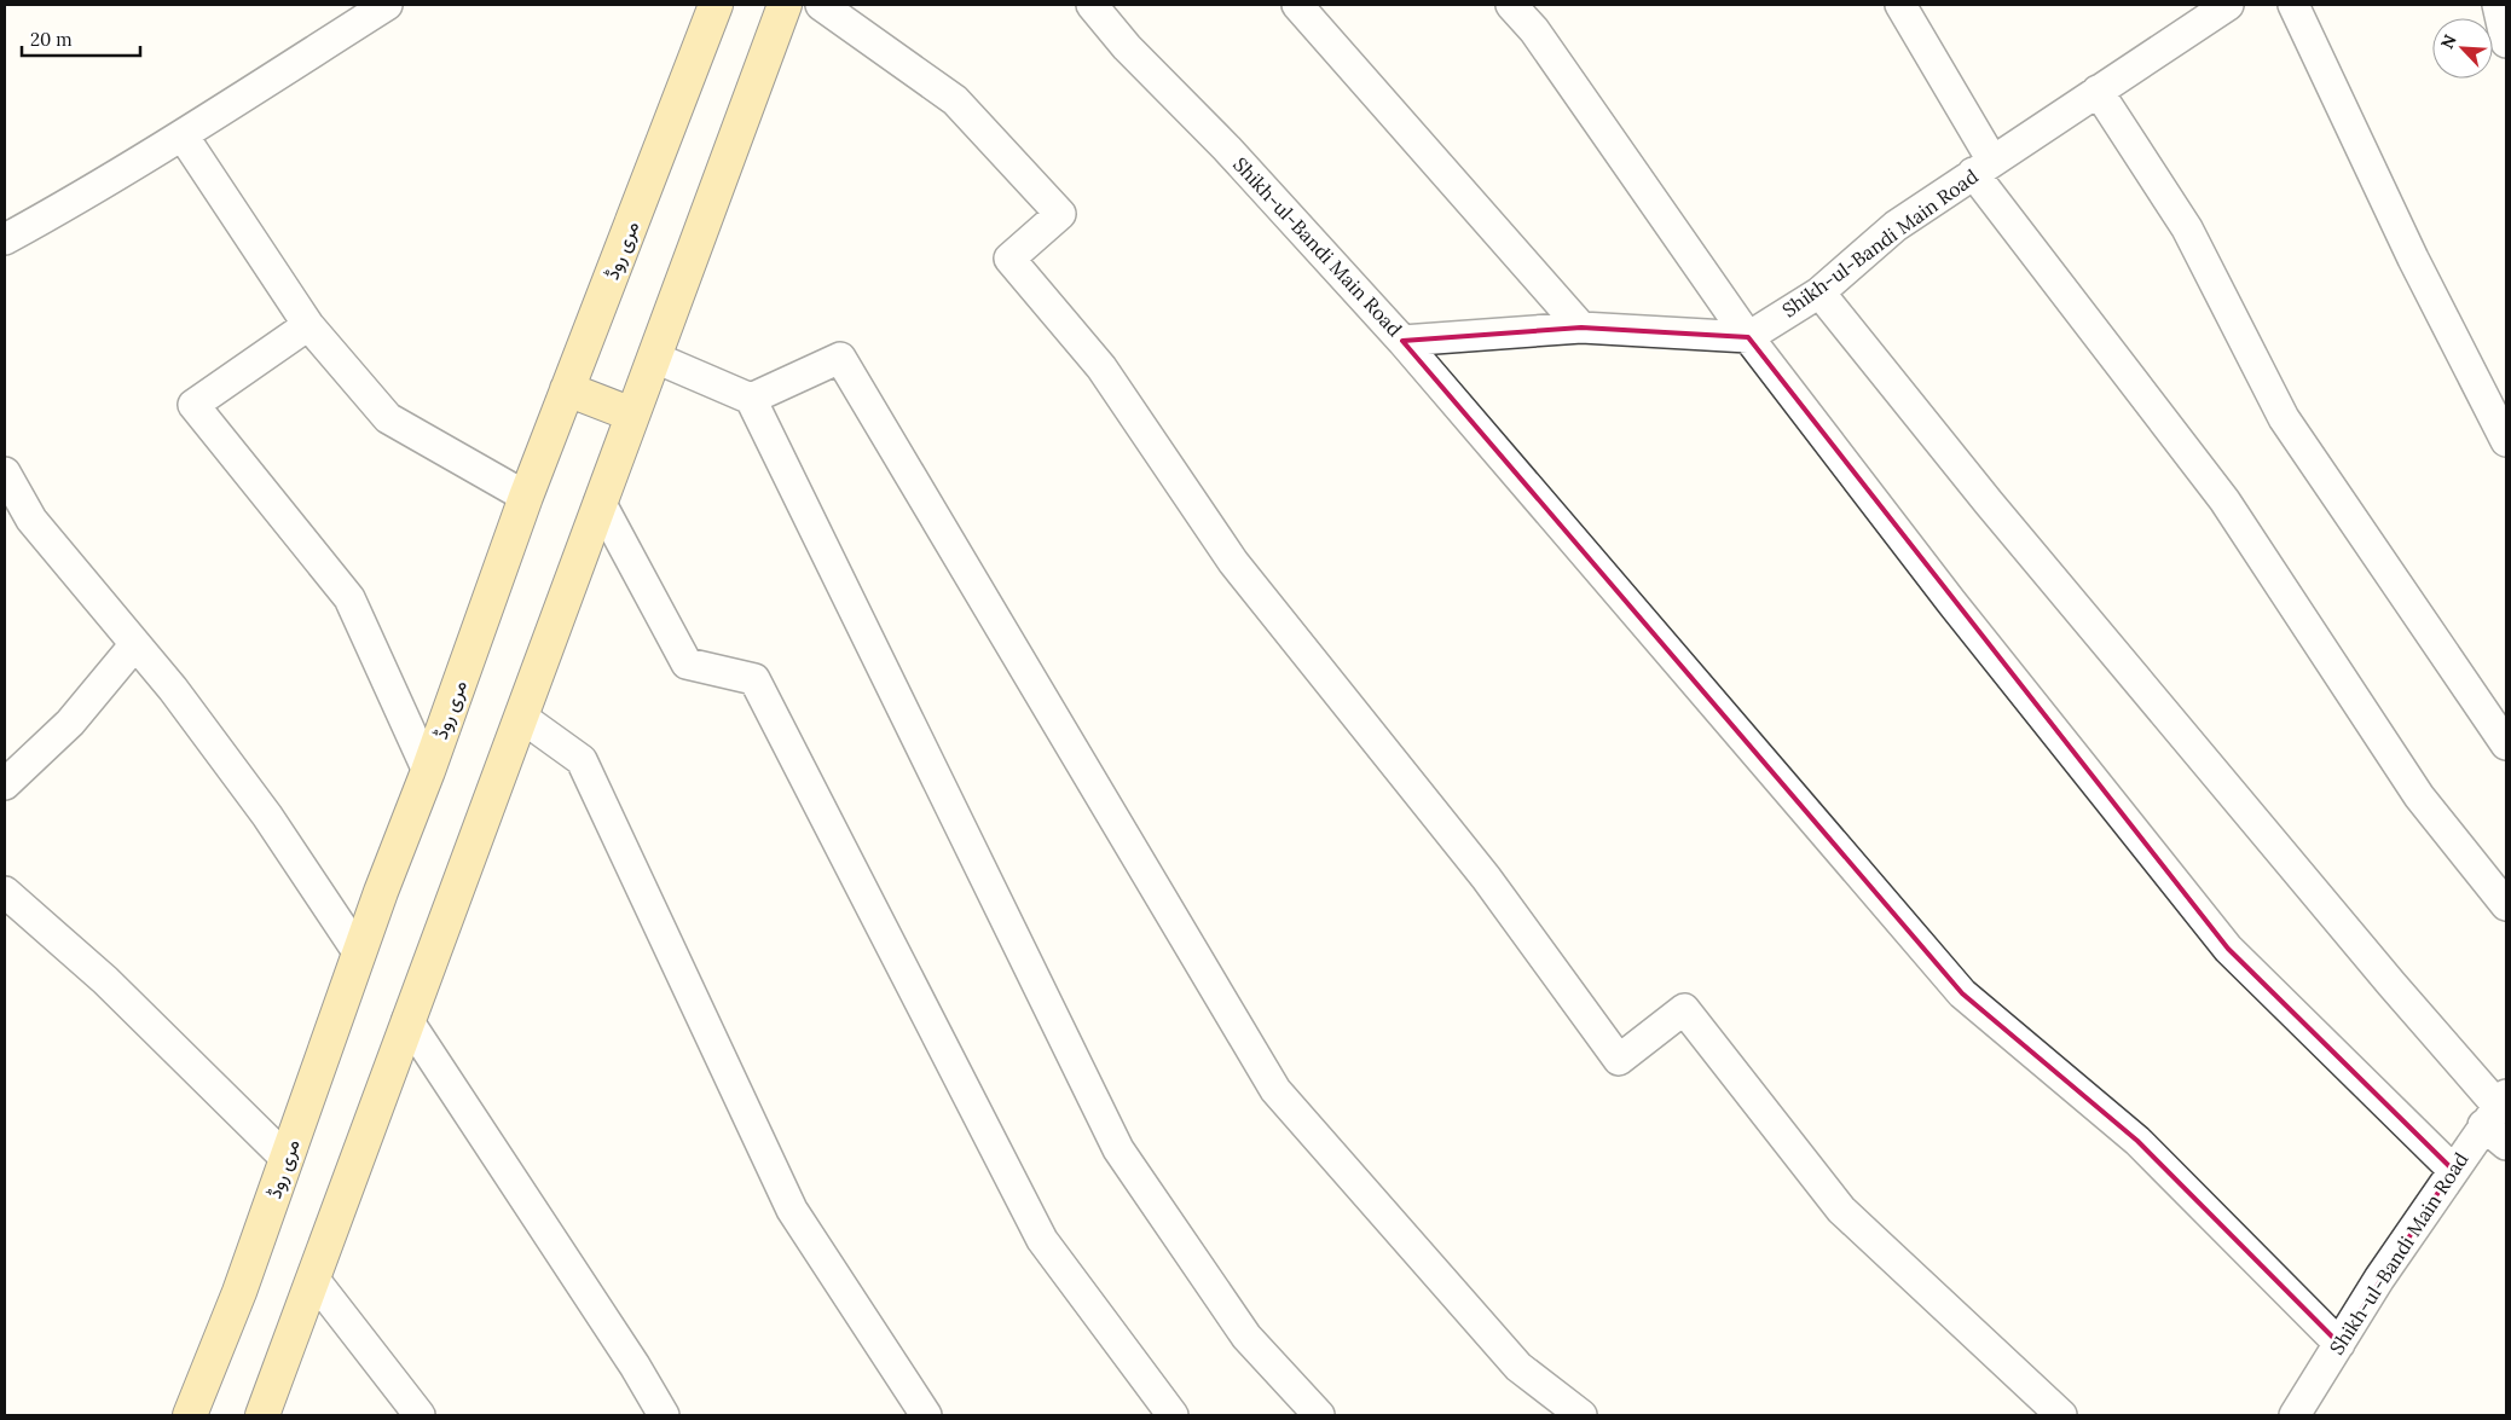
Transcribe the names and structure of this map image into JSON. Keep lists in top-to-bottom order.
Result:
{
  "streets": {
    "main road": ["مری روڈ"],
    "street": ["Shikh-ul-Bandi Main Road"]
  },
  "scale_bar": "20 m",
  "north": "top left"
}
